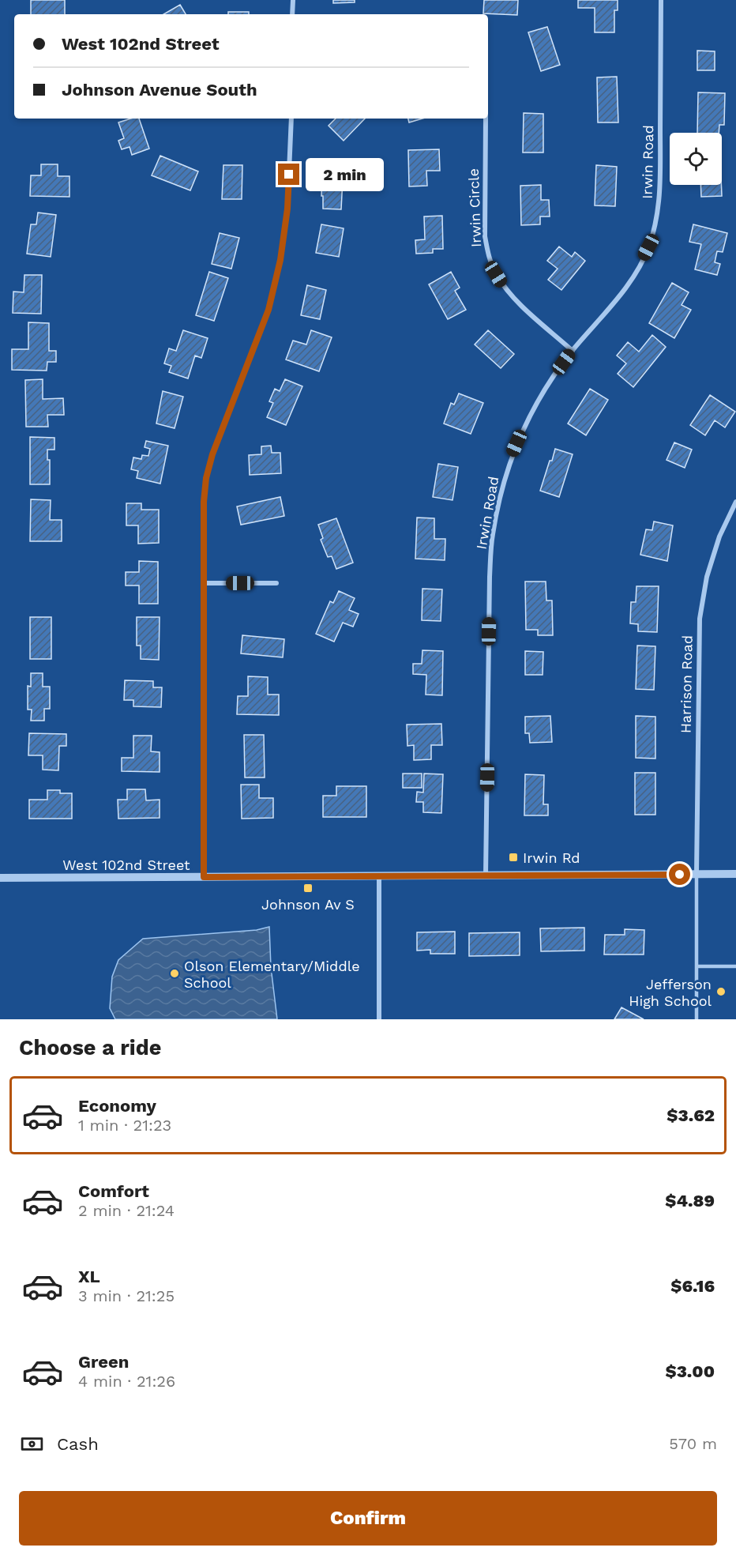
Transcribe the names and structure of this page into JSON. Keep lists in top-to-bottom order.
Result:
{
  "streets": {
    "street": [
      "Irwin Road",
      "Irwin Circle",
      "Harrison Road",
      "West 102nd Street"
    ]
  },
  "crossings": [
    ["Irwin Road", "Irwin Circle"],
    ["Irwin Road", "West 102nd Street"],
    ["Harrison Road", "West 102nd Street"]
  ],
  "places": {
    "transit": ["Irwin Rd", "Johnson Av S"],
    "other": ["Olson Elementary/Middle School", "Jefferson High School"]
  },
  "page": {
    "banner": ["West 102nd Street", "Johnson Avenue South"],
    "bubble": "2 min",
    "heading": "Choose a ride",
    "list": [
      {
        "name": "Economy",
        "note": "1 min · 21:23",
        "value": "$3.62"
      },
      {
        "name": "Comfort",
        "note": "2 min · 21:24",
        "value": "$4.89"
      },
      {
        "name": "XL",
        "note": "3 min · 21:25",
        "value": "$6.16"
      },
      {
        "name": "Green",
        "note": "4 min · 21:26",
        "value": "$3.00"
      }
    ],
    "pay": ["Cash", "570 m"],
    "buttons": "Confirm"
  }
}
